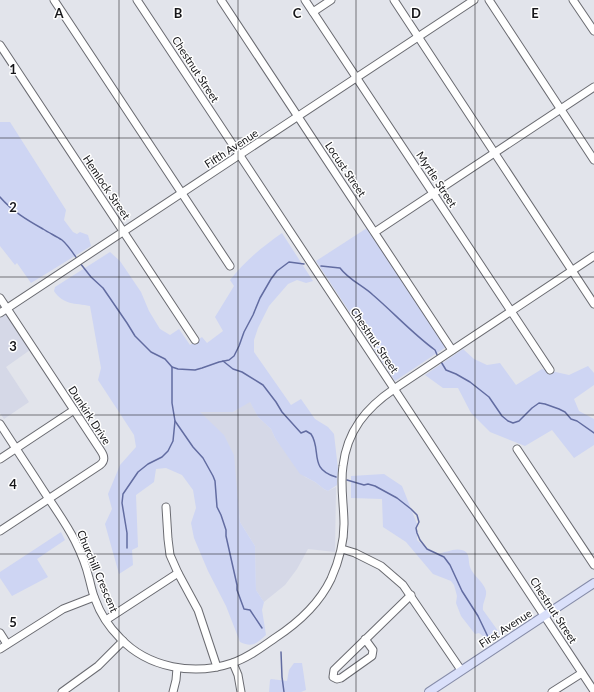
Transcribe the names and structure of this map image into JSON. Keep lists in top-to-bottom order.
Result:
{
  "streets": {
    "main road": ["First Avenue"],
    "street": [
      "Chestnut Street",
      "Fifth Avenue",
      "Locust Street",
      "Myrtle Street",
      "Hemlock Street",
      "Dunkirk Drive",
      "Churchill Crescent"
    ]
  },
  "crossings": [
    ["Chestnut Street", "Fifth Avenue"],
    ["Chestnut Street", "Churchill Crescent"],
    ["Chestnut Street", "First Avenue"],
    ["Fifth Avenue", "Locust Street"],
    ["Fifth Avenue", "Myrtle Street"],
    ["Fifth Avenue", "Hemlock Street"],
    ["Fifth Avenue", "Dunkirk Drive"],
    ["Locust Street", "Churchill Crescent"],
    ["Myrtle Street", "Churchill Crescent"],
    ["Dunkirk Drive", "Churchill Crescent"]
  ],
  "grid": {
    "columns": [
      "A",
      "B",
      "C",
      "D",
      "E"
    ],
    "rows": [
      "1",
      "2",
      "3",
      "4",
      "5"
    ]
  }
}
